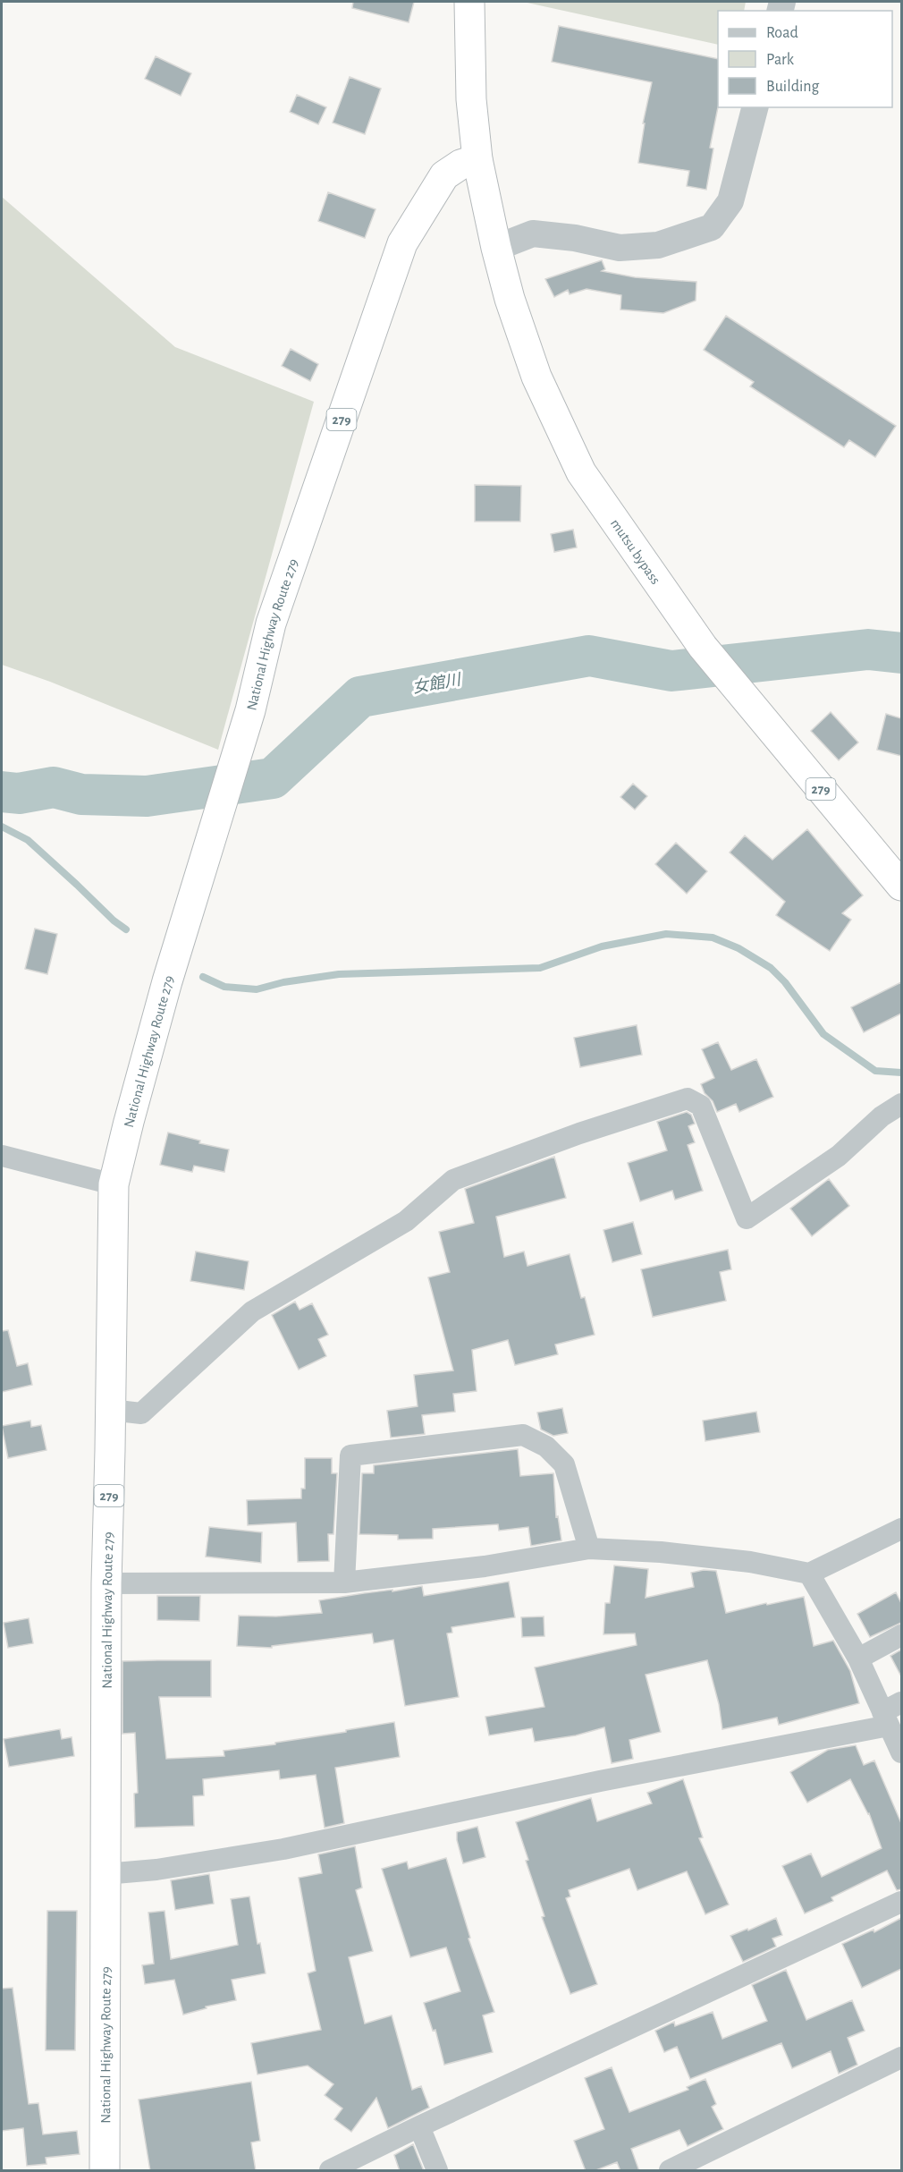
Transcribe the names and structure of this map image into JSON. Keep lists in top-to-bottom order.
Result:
{
  "streets": {
    "highway": ["279", "mutsu bypass", "National Highway Route 279"]
  },
  "crossings": [
    ["279", "mutsu bypass"],
    ["279", "National Highway Route 279"],
    ["mutsu bypass", "National Highway Route 279"]
  ],
  "water": ["女館川"],
  "legend": ["Road", "Park", "Building"]
}
